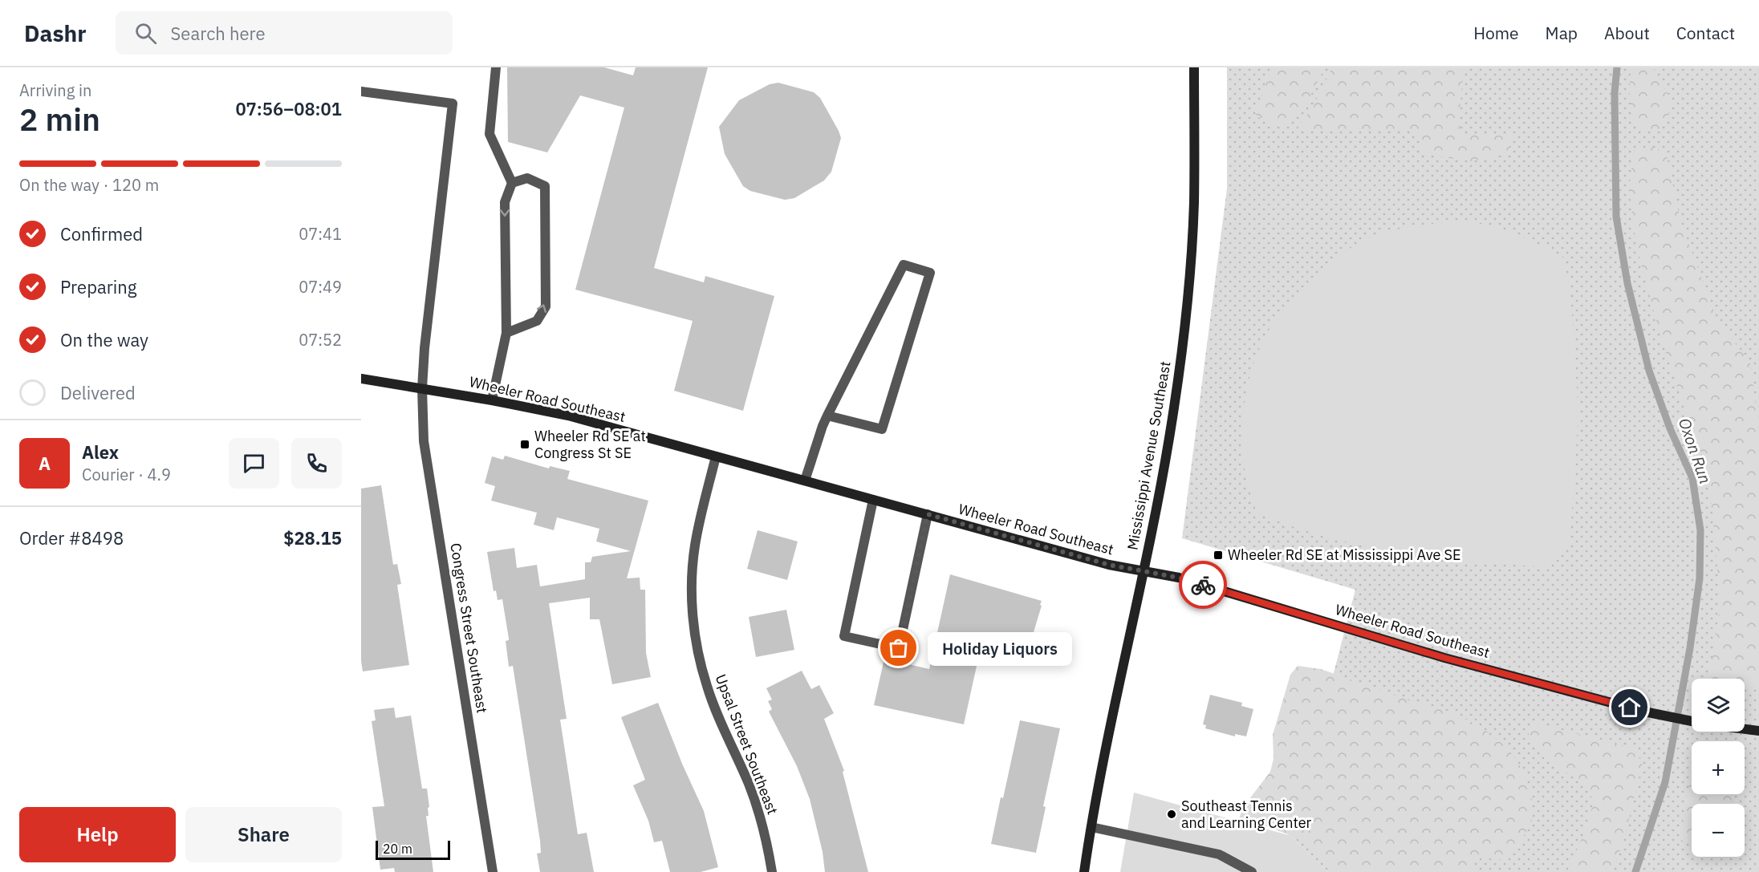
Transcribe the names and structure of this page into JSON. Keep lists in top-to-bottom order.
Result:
{
  "streets": {
    "main road": ["Wheeler Road Southeast", "Mississippi Avenue Southeast"],
    "street": ["Congress Street Southeast", "Upsal Street Southeast"]
  },
  "crossings": [
    ["Wheeler Road Southeast", "Mississippi Avenue Southeast"],
    ["Wheeler Road Southeast", "Congress Street Southeast"],
    ["Wheeler Road Southeast", "Upsal Street Southeast"]
  ],
  "water": ["Oxon Run"],
  "places": {
    "transit": ["Wheeler Rd SE at Congress St SE", "Wheeler Rd SE at Mississippi Ave SE"],
    "other": ["Holiday Liquors", "Southeast Tennis and Learning Center"]
  },
  "scale_bar": "20 m",
  "page": {
    "header": "Dashr",
    "search": "Search here",
    "nav": [
      "Home",
      "Map",
      "About",
      "Contact"
    ],
    "heading": ["2 min", "Arriving in", "07:56–08:01"],
    "panel": [
      "Alex",
      "Courier · 4.9",
      "Order #8498",
      "$28.15"
    ],
    "bar": "On the way · 120 m",
    "list": [
      ["Confirmed", "07:41"],
      ["Preparing", "07:49"],
      ["On the way", "07:52"],
      "Delivered"
    ],
    "round": "A",
    "bubble": "Holiday Liquors",
    "map_buttons": ["+", "−"],
    "buttons": ["Help", "Share"],
    "scale": "20 m"
  }
}
